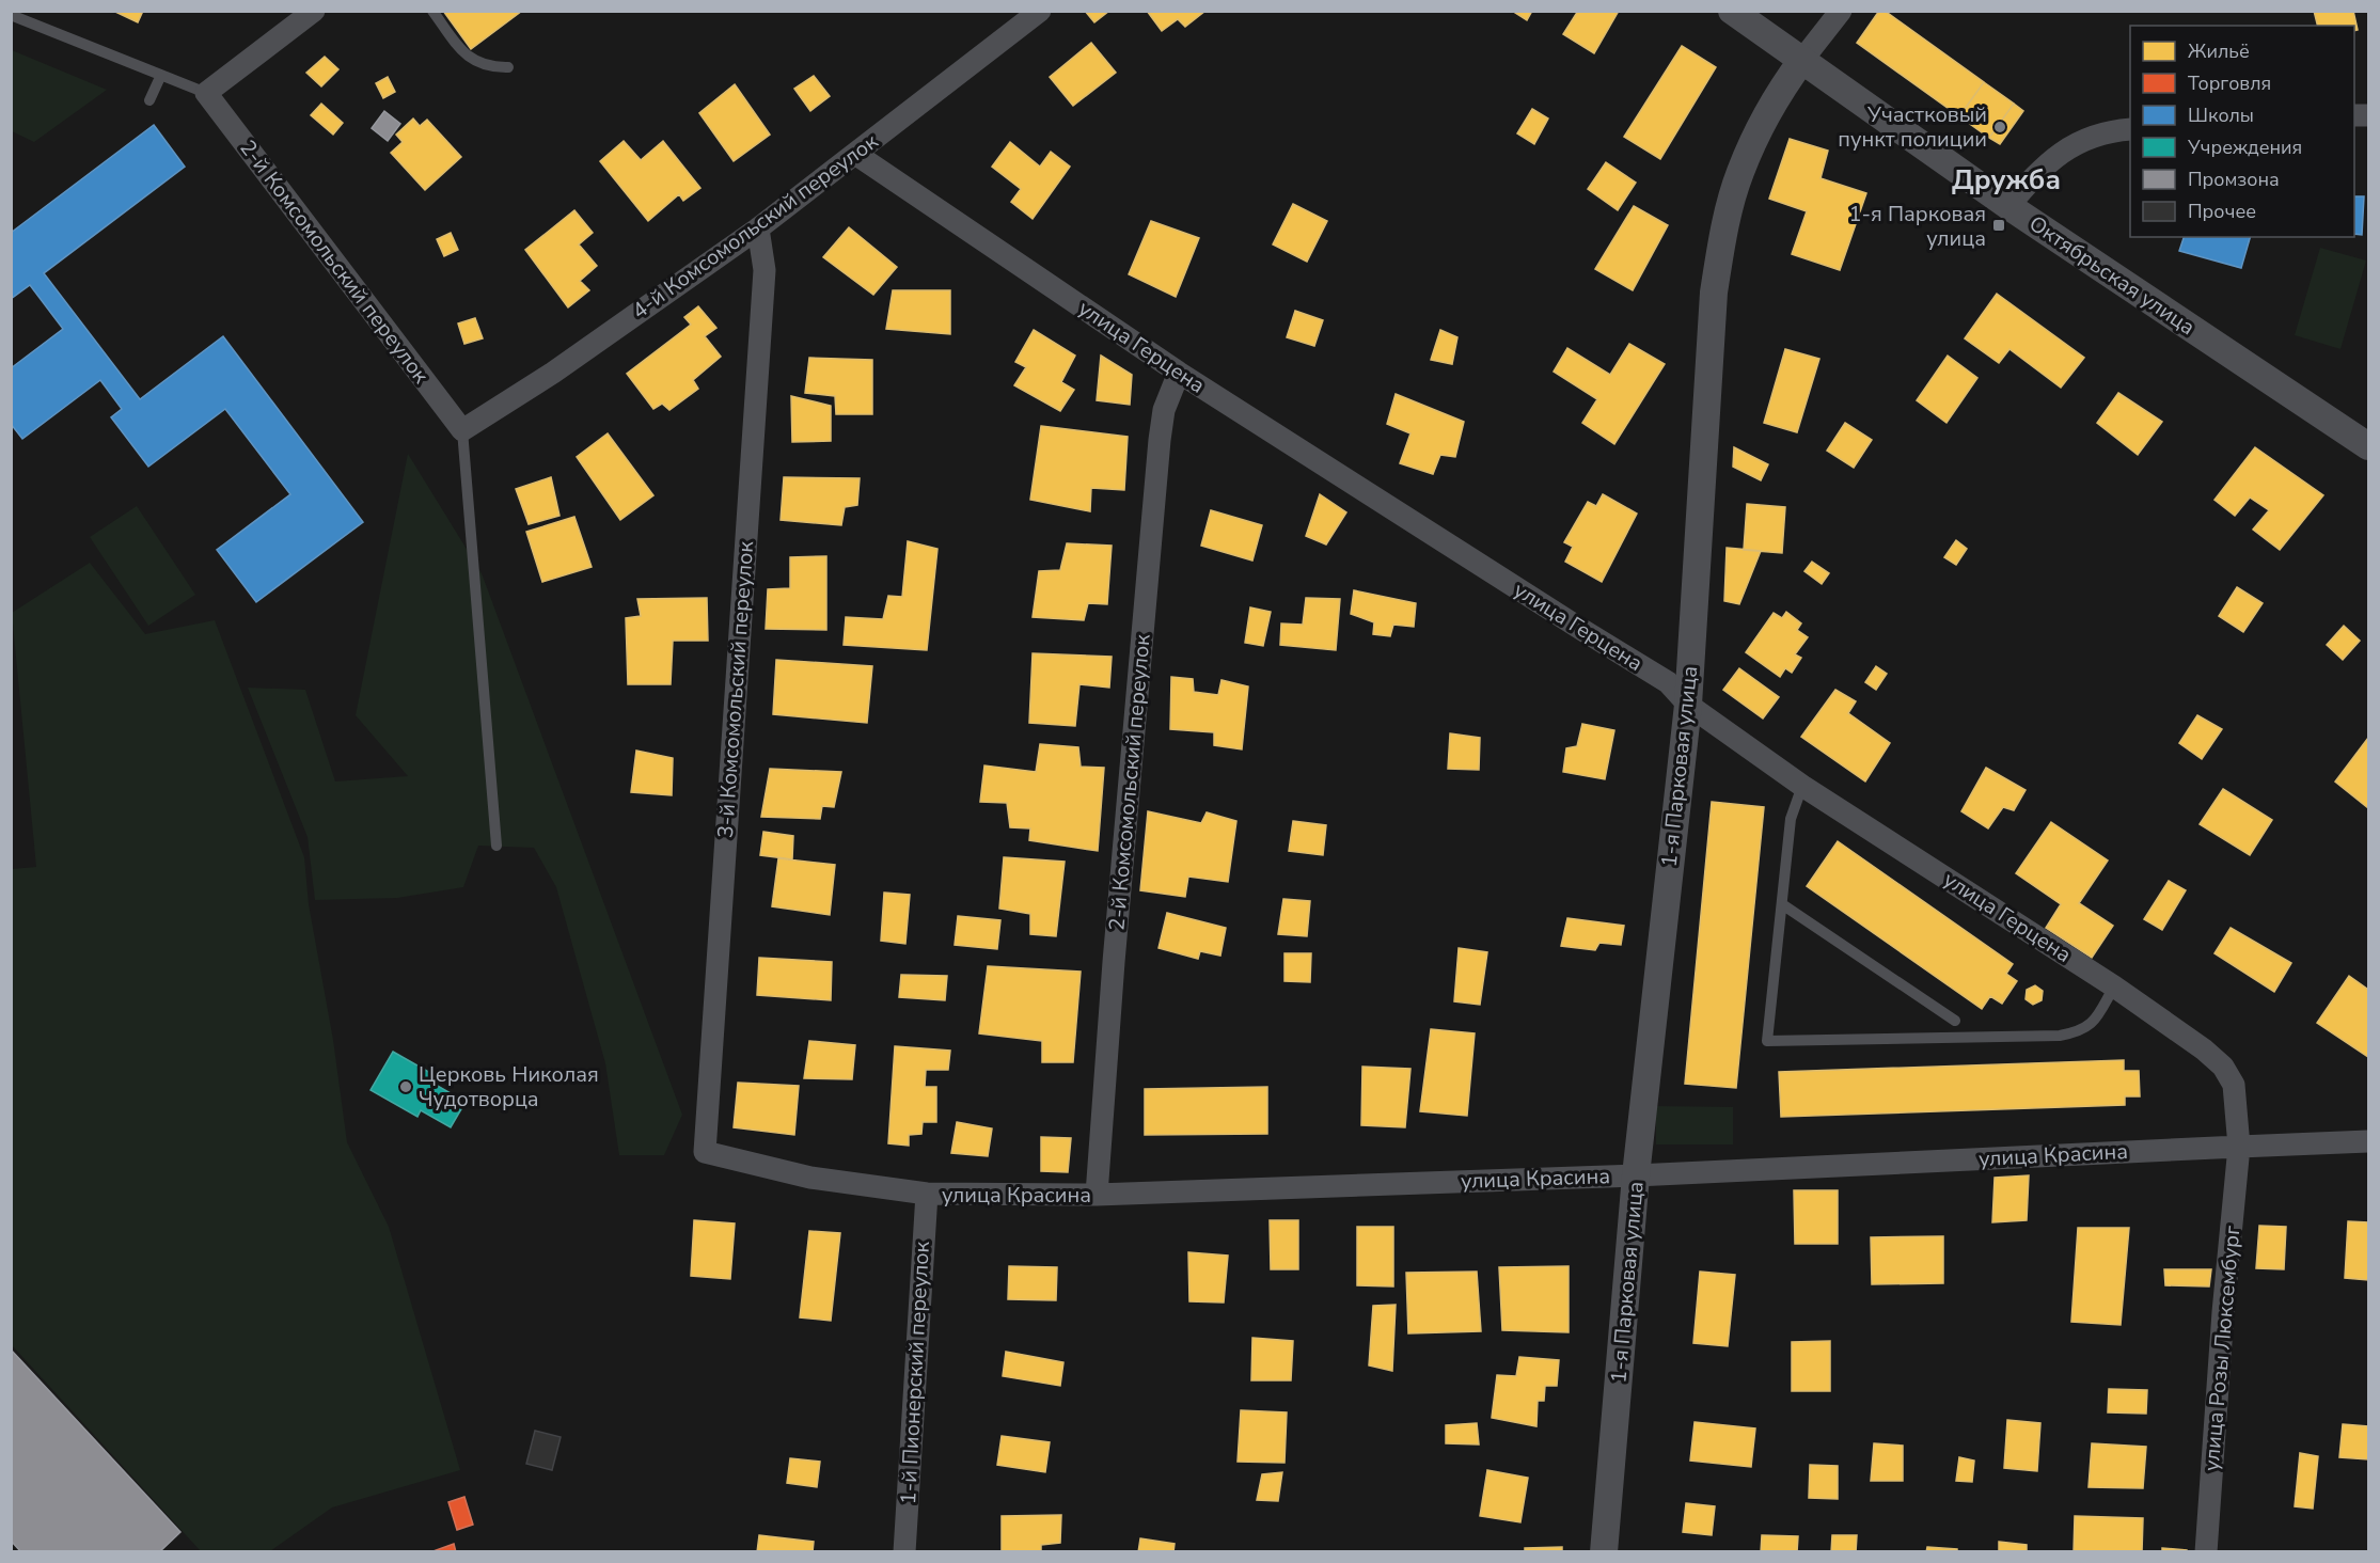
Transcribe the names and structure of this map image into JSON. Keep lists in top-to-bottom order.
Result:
{
  "streets": {
    "street": [
      "4-й Комсомольский переулок",
      "2-й Комсомольский переулок",
      "Октябрьская улица",
      "улица Герцена",
      "3-й Комсомольский переулок",
      "1-я Парковая улица",
      "улица Красина",
      "улица Розы Люксембург",
      "1-й Пионерский переулок"
    ]
  },
  "crossings": [
    ["4-й Комсомольский переулок", "2-й Комсомольский переулок"],
    ["4-й Комсомольский переулок", "улица Герцена"],
    ["4-й Комсомольский переулок", "3-й Комсомольский переулок"],
    ["2-й Комсомольский переулок", "улица Герцена"],
    ["2-й Комсомольский переулок", "улица Красина"],
    ["Октябрьская улица", "1-я Парковая улица"],
    ["улица Герцена", "1-я Парковая улица"],
    ["улица Герцена", "улица Красина"],
    ["улица Герцена", "улица Розы Люксембург"],
    ["3-й Комсомольский переулок", "улица Красина"],
    ["1-я Парковая улица", "улица Красина"],
    ["улица Красина", "улица Розы Люксембург"],
    ["улица Красина", "1-й Пионерский переулок"]
  ],
  "districts": ["Дружба"],
  "places": {
    "other": ["Участковый пункт полиции", "Церковь Николая Чудотворца"],
    "transit": ["1-я Парковая улица"]
  },
  "legend": [
    "Жильё",
    "Торговля",
    "Школы",
    "Учреждения",
    "Промзона",
    "Прочее"
  ]
}
